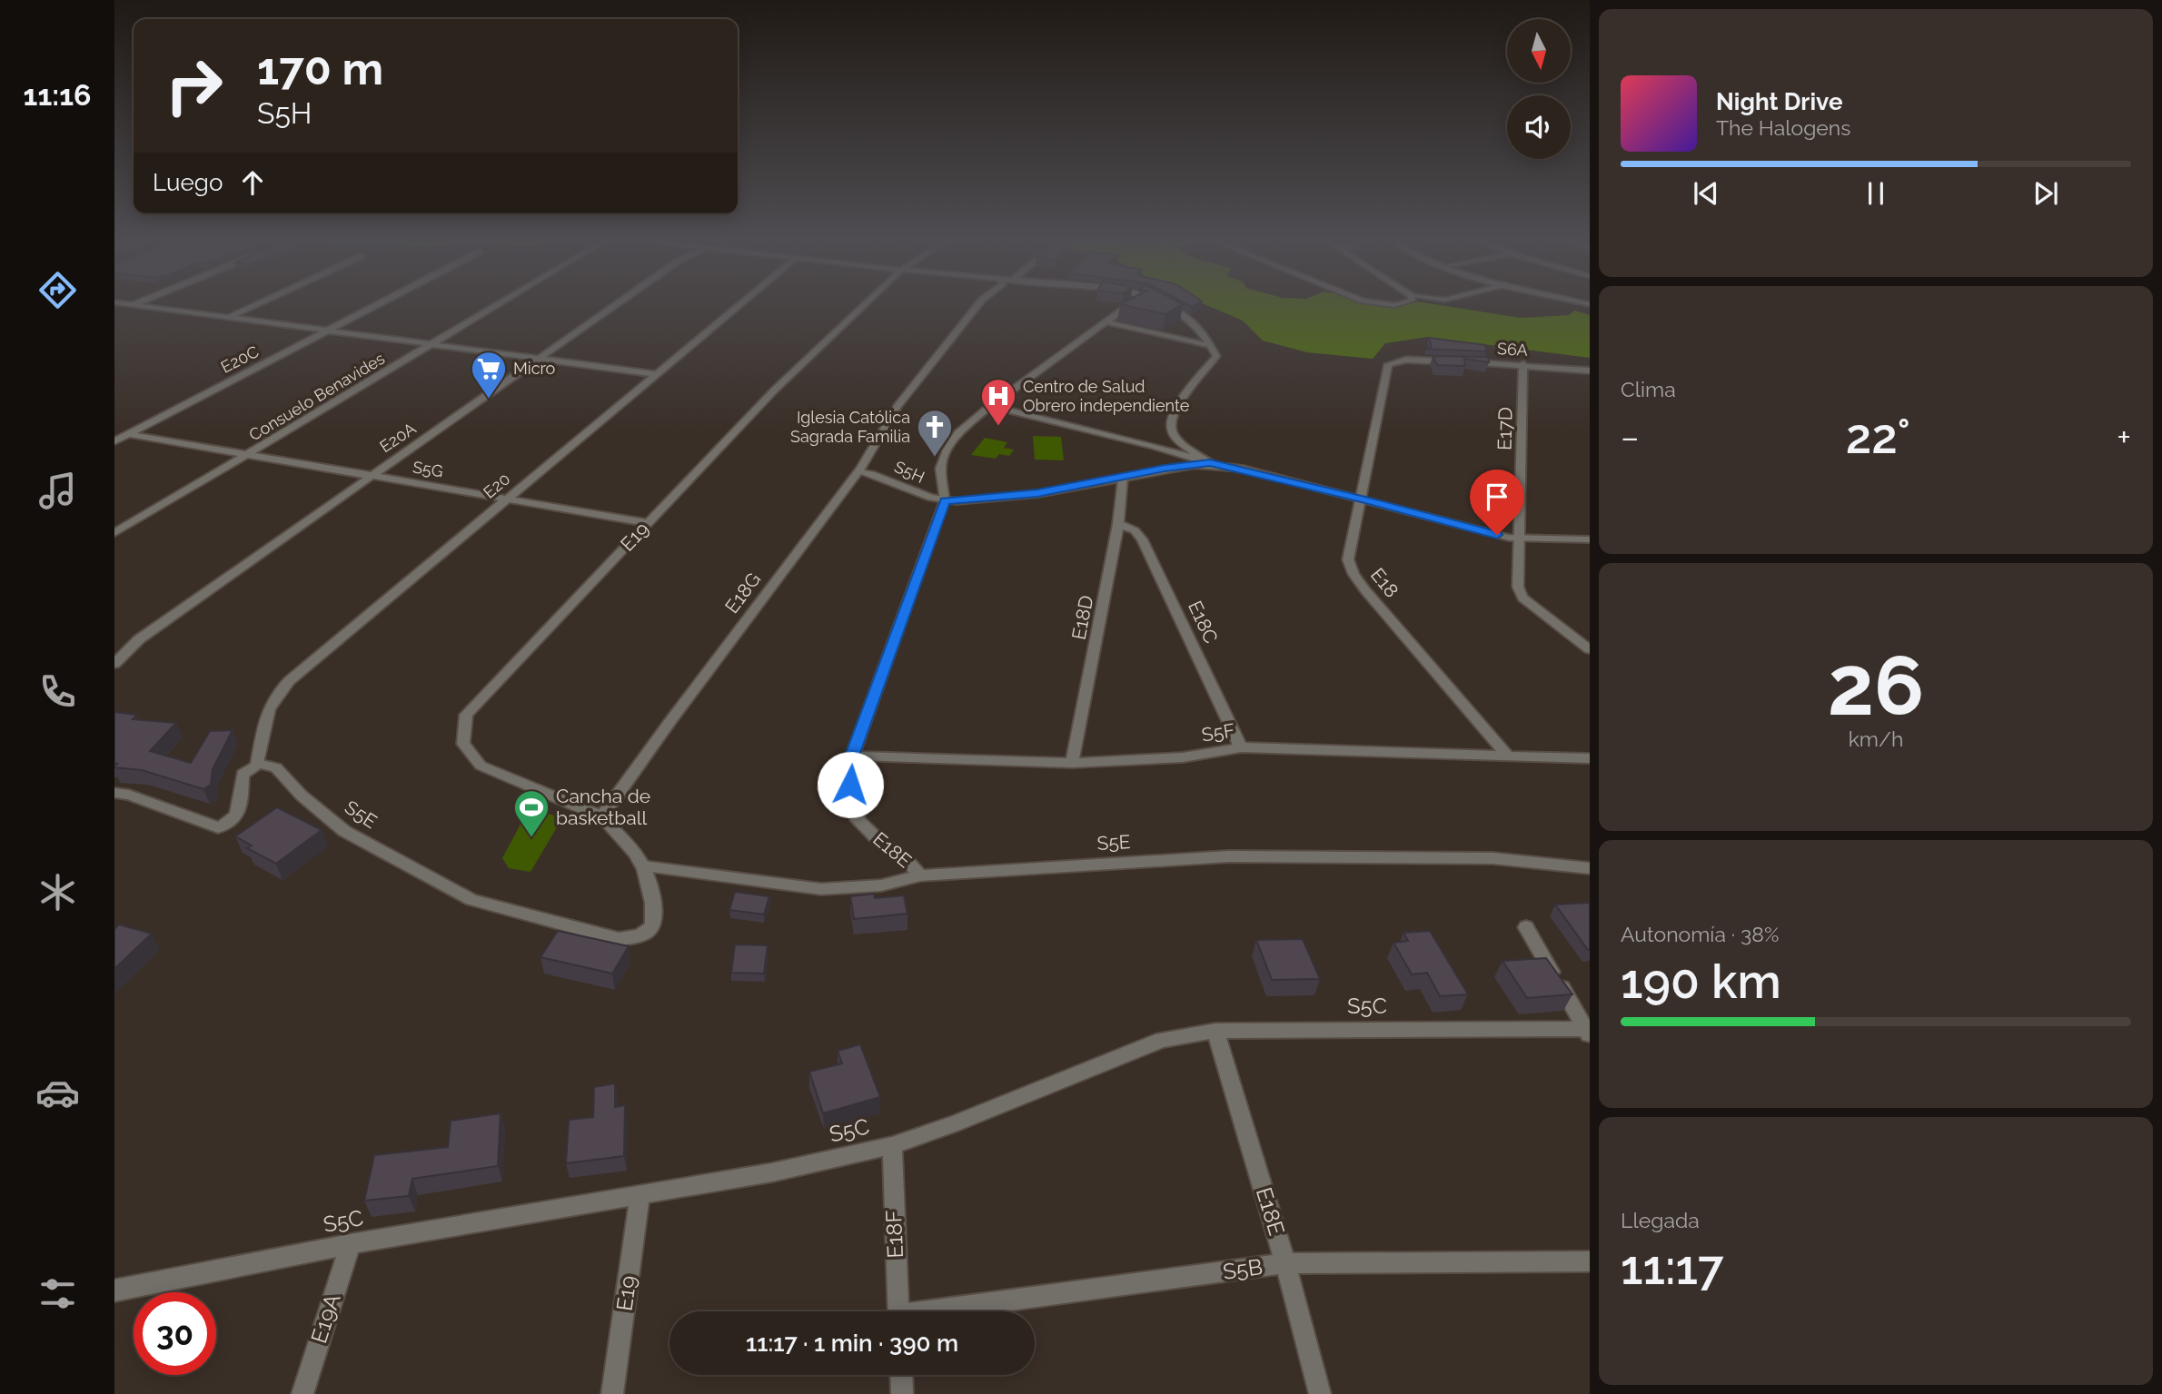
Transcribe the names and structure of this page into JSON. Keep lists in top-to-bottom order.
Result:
{
  "streets": {
    "street": [
      "S6A",
      "E20C",
      "Consuelo Benavides",
      "E17D",
      "E20A",
      "S5G",
      "S5H",
      "E20",
      "E19",
      "E18",
      "E18G",
      "E18D",
      "E18C",
      "S5F",
      "S5E",
      "E18E",
      "S5C",
      "E18F",
      "S5B",
      "E19A"
    ]
  },
  "crossings": [
    ["S6A", "E17D"],
    ["E20C", "S5G"],
    ["Consuelo Benavides", "S5G"],
    ["E20A", "S5G"],
    ["S5G", "E20"],
    ["S5G", "E19"],
    ["S5H", "E18G"],
    ["S5H", "E18D"],
    ["S5H", "E18E"],
    ["E20", "S5E"],
    ["E19", "E18G"],
    ["E19", "S5C"],
    ["E18", "S5F"],
    ["E18D", "E18C"],
    ["E18D", "S5F"],
    ["E18C", "S5F"],
    ["S5F", "E18E"],
    ["S5E", "E18E"],
    ["E18E", "S5C"],
    ["E18E", "S5B"],
    ["S5C", "E18F"],
    ["S5C", "E19A"]
  ],
  "places": {
    "supermarket": ["Micro"],
    "hospital": ["Centro de Salud Obrero independiente"],
    "church": ["Iglesia Católica Sagrada Familia"],
    "sports": ["Cancha de basketball"]
  },
  "north": "bottom",
  "page": {
    "tabs": "11:16",
    "turn": ["170 m", "S5H"],
    "song": ["Night Drive", "The Halogens"],
    "then": "Luego",
    "tile": [
      "Clima",
      ["26", "km/h"],
      ["Autonomía · 38%", "190 km"],
      ["Llegada", "11:17"]
    ],
    "heat": ["−", "22°", "+"],
    "limit": "30",
    "trip": "11:17 · 1 min · 390 m"
  }
}
